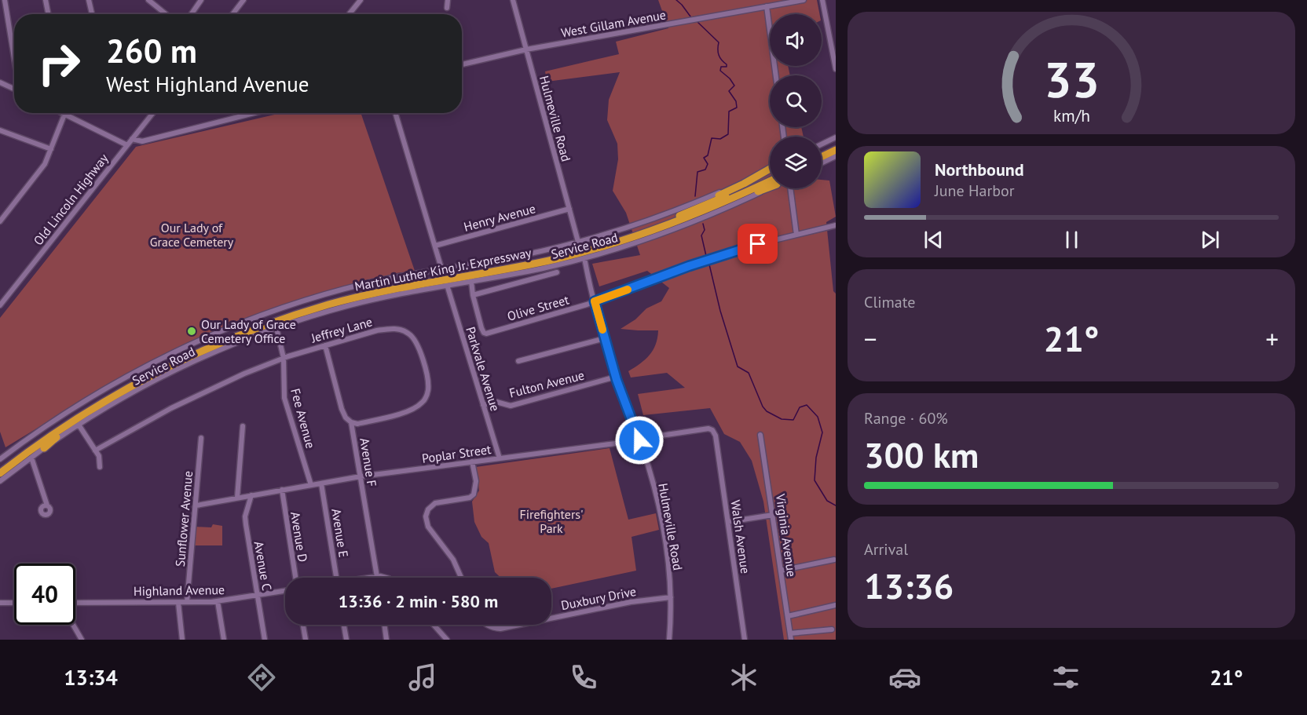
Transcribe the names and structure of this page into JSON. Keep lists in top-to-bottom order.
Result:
{
  "streets": {
    "highway": ["Martin Luther King Jr. Expressway"],
    "street": [
      "West Gillam Avenue",
      "Hulmeville Road",
      "Old Lincoln Highway",
      "Henry Avenue",
      "Service Road",
      "Olive Street",
      "Jeffrey Lane",
      "Parkvale Avenue",
      "Fulton Avenue",
      "Fee Avenue",
      "Poplar Street",
      "Avenue F",
      "Sunflower Avenue",
      "Avenue E",
      "Virginia Avenue",
      "Avenue D",
      "Walsh Avenue",
      "Avenue C",
      "Highland Avenue",
      "Duxbury Drive"
    ]
  },
  "crossings": [
    ["West Gillam Avenue", "Hulmeville Road"],
    ["Hulmeville Road", "Henry Avenue"],
    ["Hulmeville Road", "Service Road"],
    ["Hulmeville Road", "Olive Street"],
    ["Hulmeville Road", "Fulton Avenue"],
    ["Hulmeville Road", "Poplar Street"],
    ["Hulmeville Road", "Duxbury Drive"],
    ["Service Road", "Martin Luther King Jr. Expressway"],
    ["Service Road", "Parkvale Avenue"],
    ["Service Road", "Fee Avenue"],
    ["Jeffrey Lane", "Fee Avenue"],
    ["Jeffrey Lane", "Avenue F"],
    ["Parkvale Avenue", "Fulton Avenue"],
    ["Parkvale Avenue", "Poplar Street"],
    ["Fee Avenue", "Poplar Street"],
    ["Poplar Street", "Avenue F"],
    ["Poplar Street", "Sunflower Avenue"],
    ["Poplar Street", "Avenue E"],
    ["Poplar Street", "Avenue D"],
    ["Poplar Street", "Walsh Avenue"],
    ["Poplar Street", "Avenue C"],
    ["Sunflower Avenue", "Highland Avenue"],
    ["Avenue C", "Highland Avenue"]
  ],
  "parks": ["Our Lady of Grace Cemetery", "Firefighters' Park"],
  "places": ["Our Lady of Grace Cemetery Office"],
  "page": {
    "turn": ["260 m", "West Highland Avenue"],
    "song": ["Northbound", "June Harbor"],
    "tile": [
      "Climate",
      ["Range · 60%", "300 km"],
      ["Arrival", "13:36"]
    ],
    "heat": ["−", "21°", "+"],
    "limit": "40",
    "trip": "13:36 · 2 min · 580 m",
    "tabs": ["13:34", "21°"],
    "gauge": ["33", "km/h"]
  }
}
